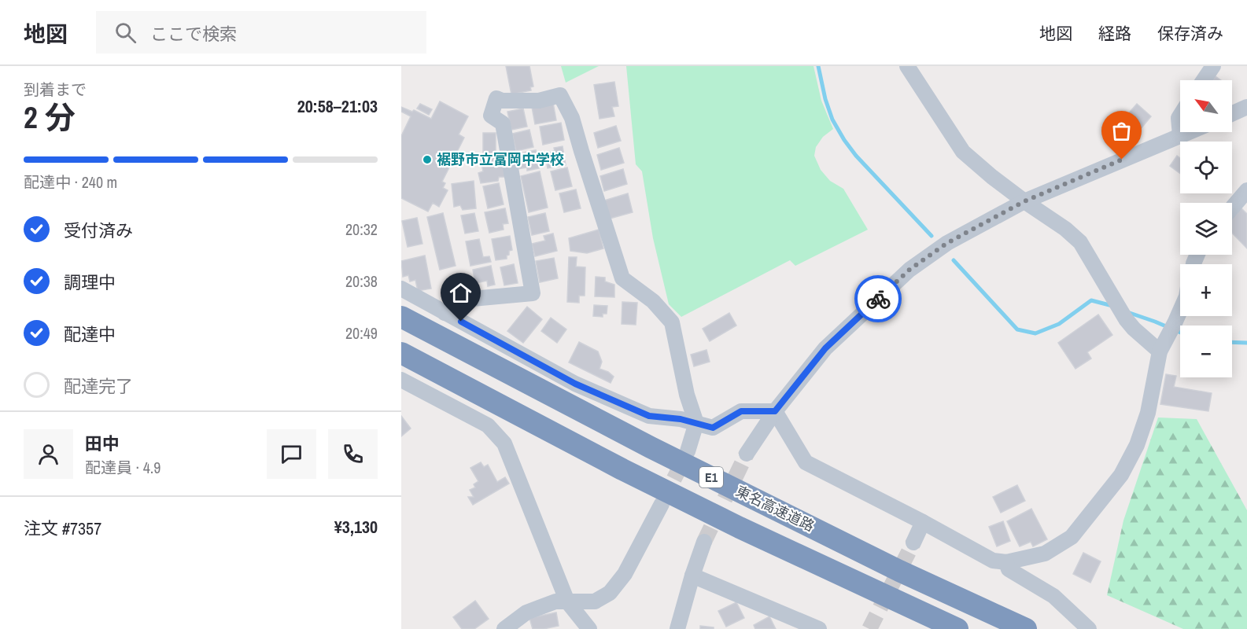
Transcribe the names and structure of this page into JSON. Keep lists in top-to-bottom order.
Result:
{
  "streets": {
    "highway": ["E1", "東名高速道路"]
  },
  "places": ["裾野市立富岡中学校"],
  "north": "top left",
  "page": {
    "header": "地図",
    "search": "ここで検索",
    "nav": ["地図", "経路", "保存済み"],
    "heading": ["2 分", "到着まで", "20:58–21:03"],
    "panel": [
      "田中",
      "配達員 · 4.9",
      "注文 #7357",
      "¥3,130"
    ],
    "map_buttons": ["+", "−"],
    "bar": "配達中 · 240 m",
    "list": [
      ["受付済み", "20:32"],
      ["調理中", "20:38"],
      ["配達中", "20:49"],
      "配達完了"
    ]
  }
}
